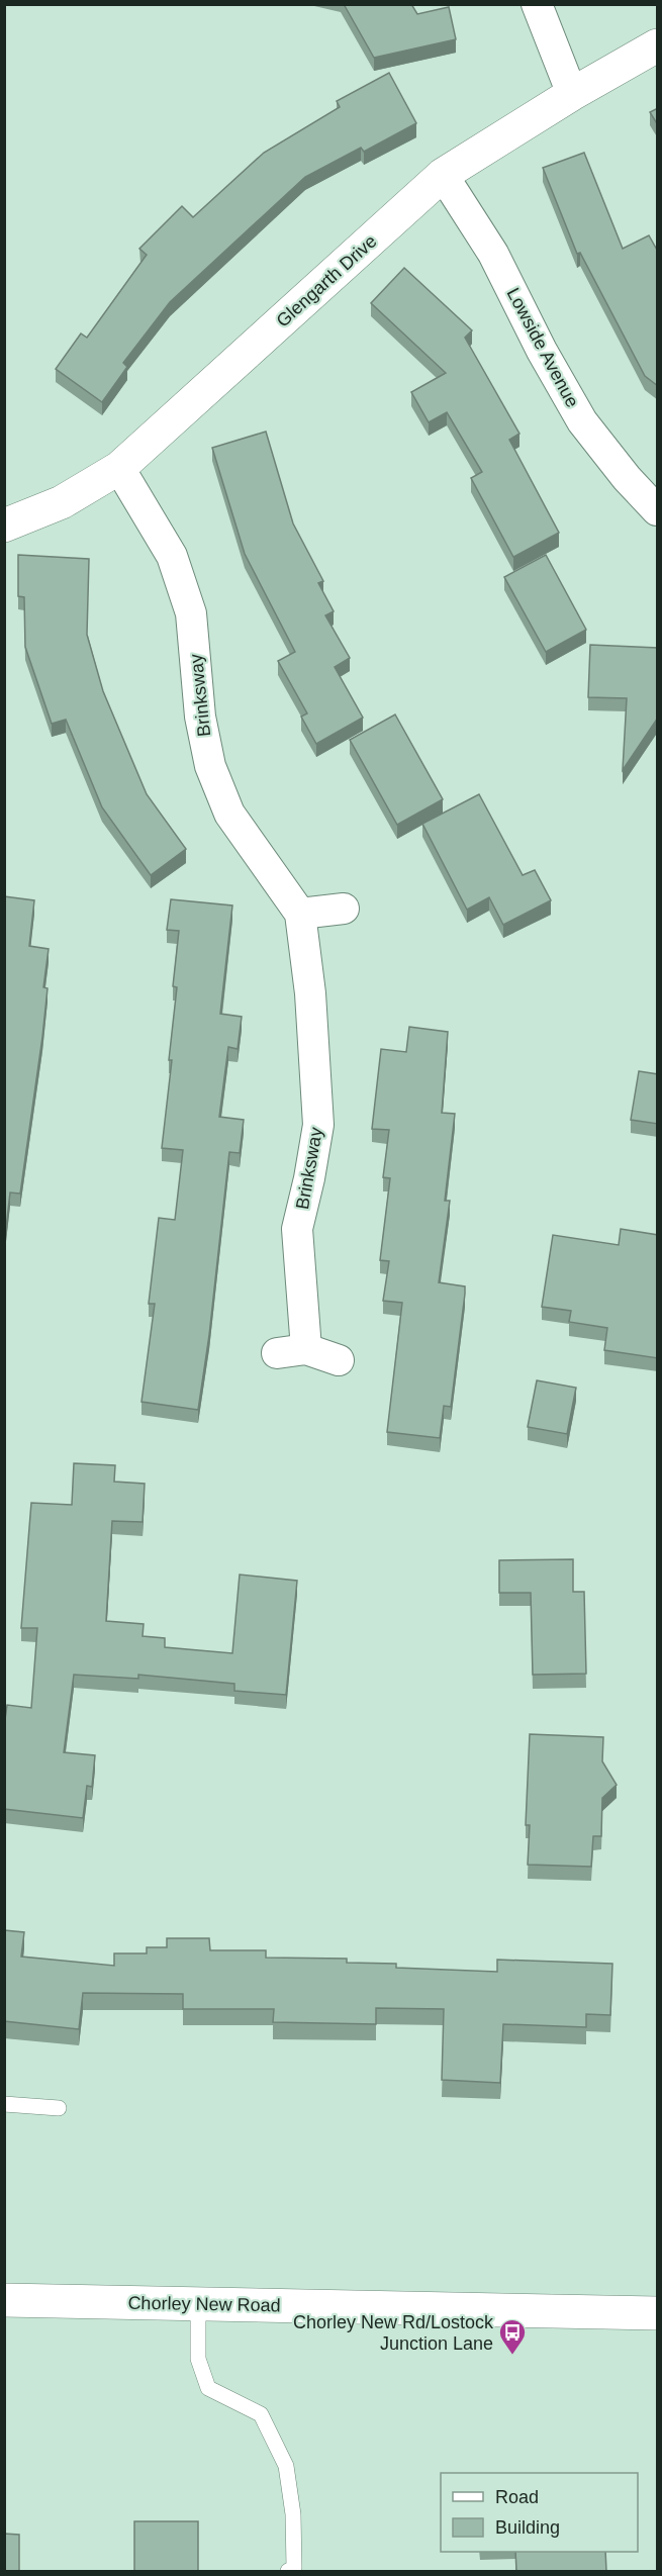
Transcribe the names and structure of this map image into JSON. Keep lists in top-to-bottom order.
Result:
{
  "streets": {
    "main road": ["Glengarth Drive", "Chorley New Road"],
    "street": ["Lowside Avenue", "Brinksway"]
  },
  "crossings": [
    ["Glengarth Drive", "Lowside Avenue"],
    ["Glengarth Drive", "Brinksway"]
  ],
  "places": {
    "bus stop": ["Chorley New Rd/Lostock Junction Lane"]
  },
  "legend": ["Road", "Building"]
}
